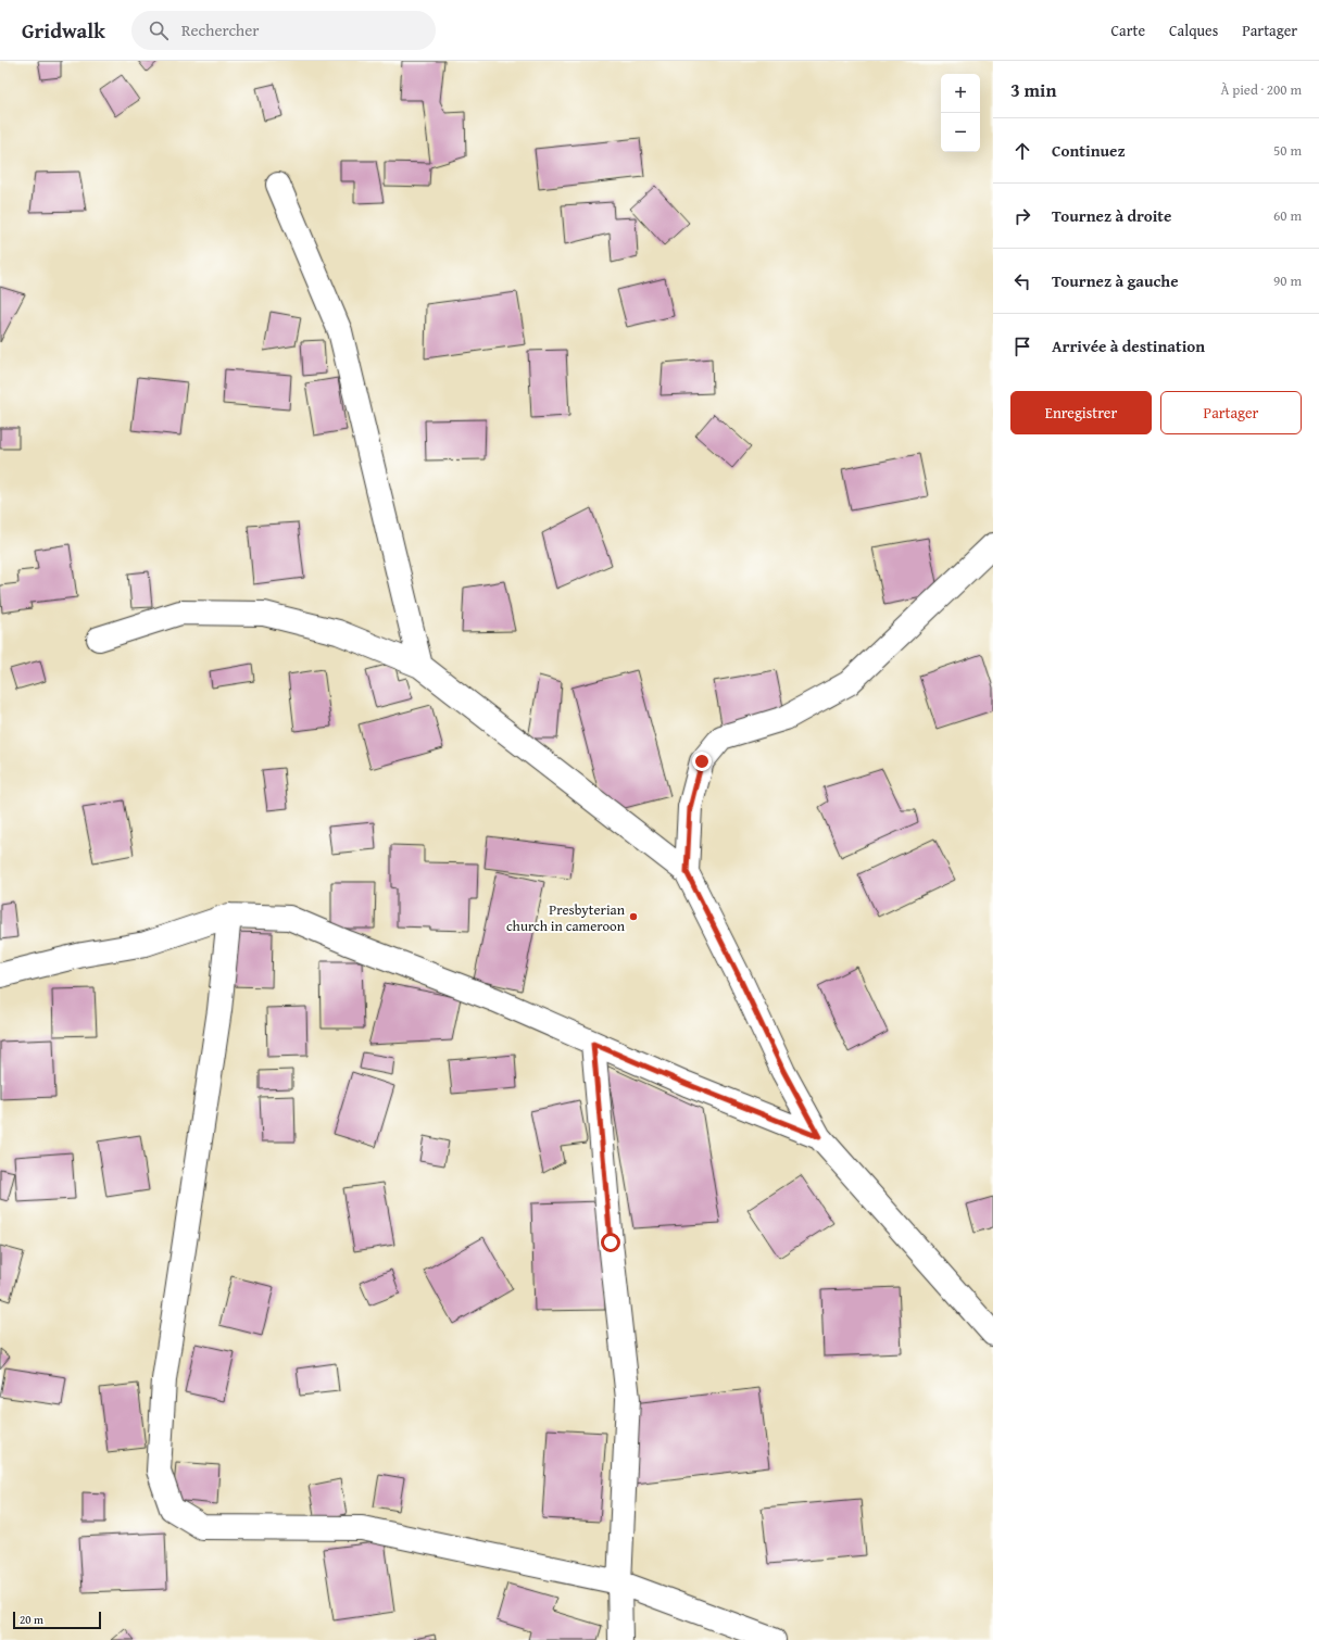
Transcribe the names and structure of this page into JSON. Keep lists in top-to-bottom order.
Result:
{
  "places": ["Presbyterian church in cameroon"],
  "scale_bar": "20 m",
  "page": {
    "header": "Gridwalk",
    "search": "Rechercher",
    "nav": ["Carte", "Calques", "Partager"],
    "heading": ["3 min", "À pied · 200 m"],
    "map_buttons": ["+", "−"],
    "list": [
      ["Continuez", "50 m"],
      ["Tournez à droite", "60 m"],
      ["Tournez à gauche", "90 m"],
      "Arrivée à destination"
    ],
    "buttons": ["Enregistrer", "Partager"],
    "scale": "20 m"
  }
}
